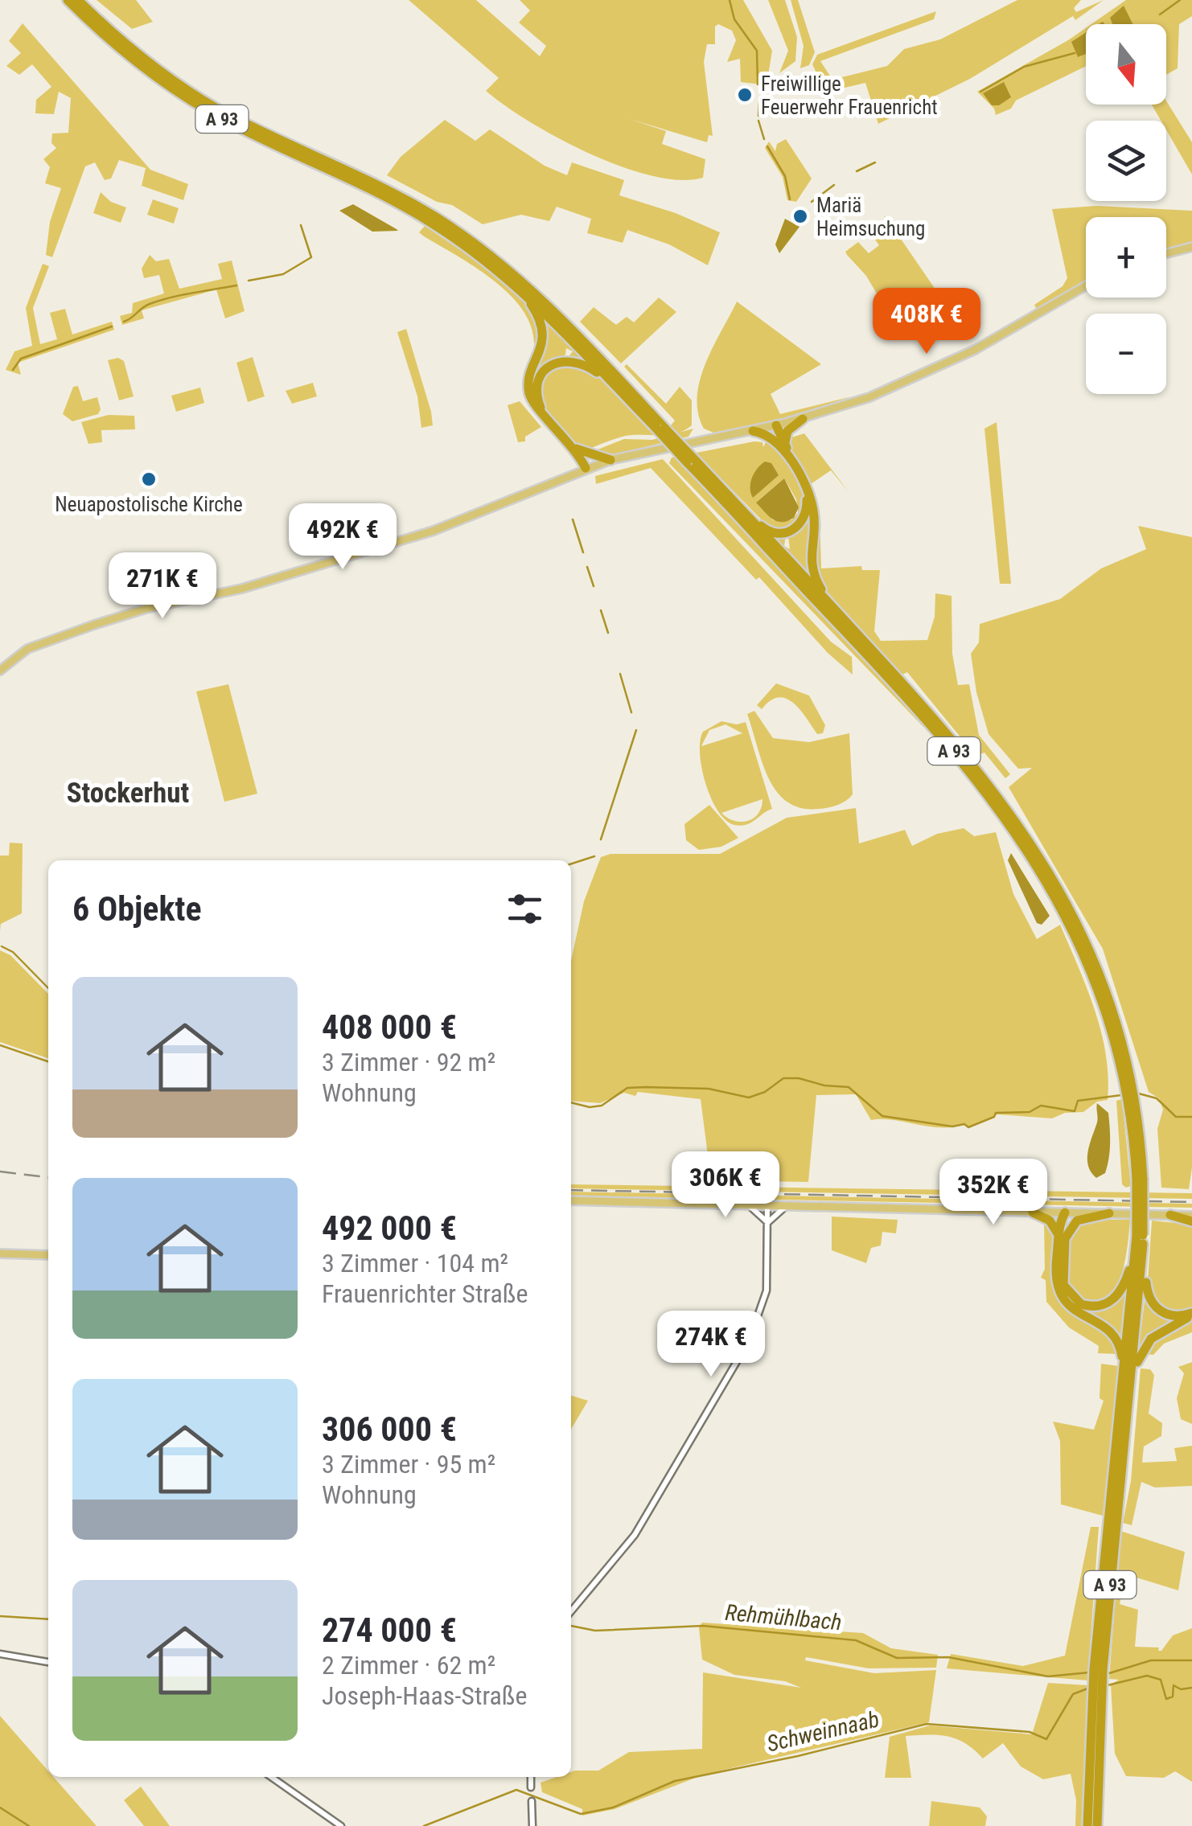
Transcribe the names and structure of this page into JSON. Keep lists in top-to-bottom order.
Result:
{
  "streets": {
    "highway": ["A 93"]
  },
  "districts": ["Stockerhut"],
  "water": ["Rehmühlbach", "Schweinnaab"],
  "places": ["Freiwillige Feuerwehr Frauenricht", "Mariä Heimsuchung", "Neuapostolische Kirche"],
  "north": "bottom",
  "page": {
    "map_buttons": ["+", "−"],
    "price": [
      "408K €",
      "492K €",
      "271K €",
      "306K €",
      "352K €",
      "274K €"
    ],
    "heading": "6 Objekte",
    "list": [
      {
        "name": "408 000 €",
        "note": "3 Zimmer · 92 m² · Wohnung"
      },
      {
        "name": "492 000 €",
        "note": "3 Zimmer · 104 m² · Frauenrichter Straße"
      },
      {
        "name": "306 000 €",
        "note": "3 Zimmer · 95 m² · Wohnung"
      },
      {
        "name": "274 000 €",
        "note": "2 Zimmer · 62 m² · Joseph-Haas-Straße"
      }
    ]
  }
}
